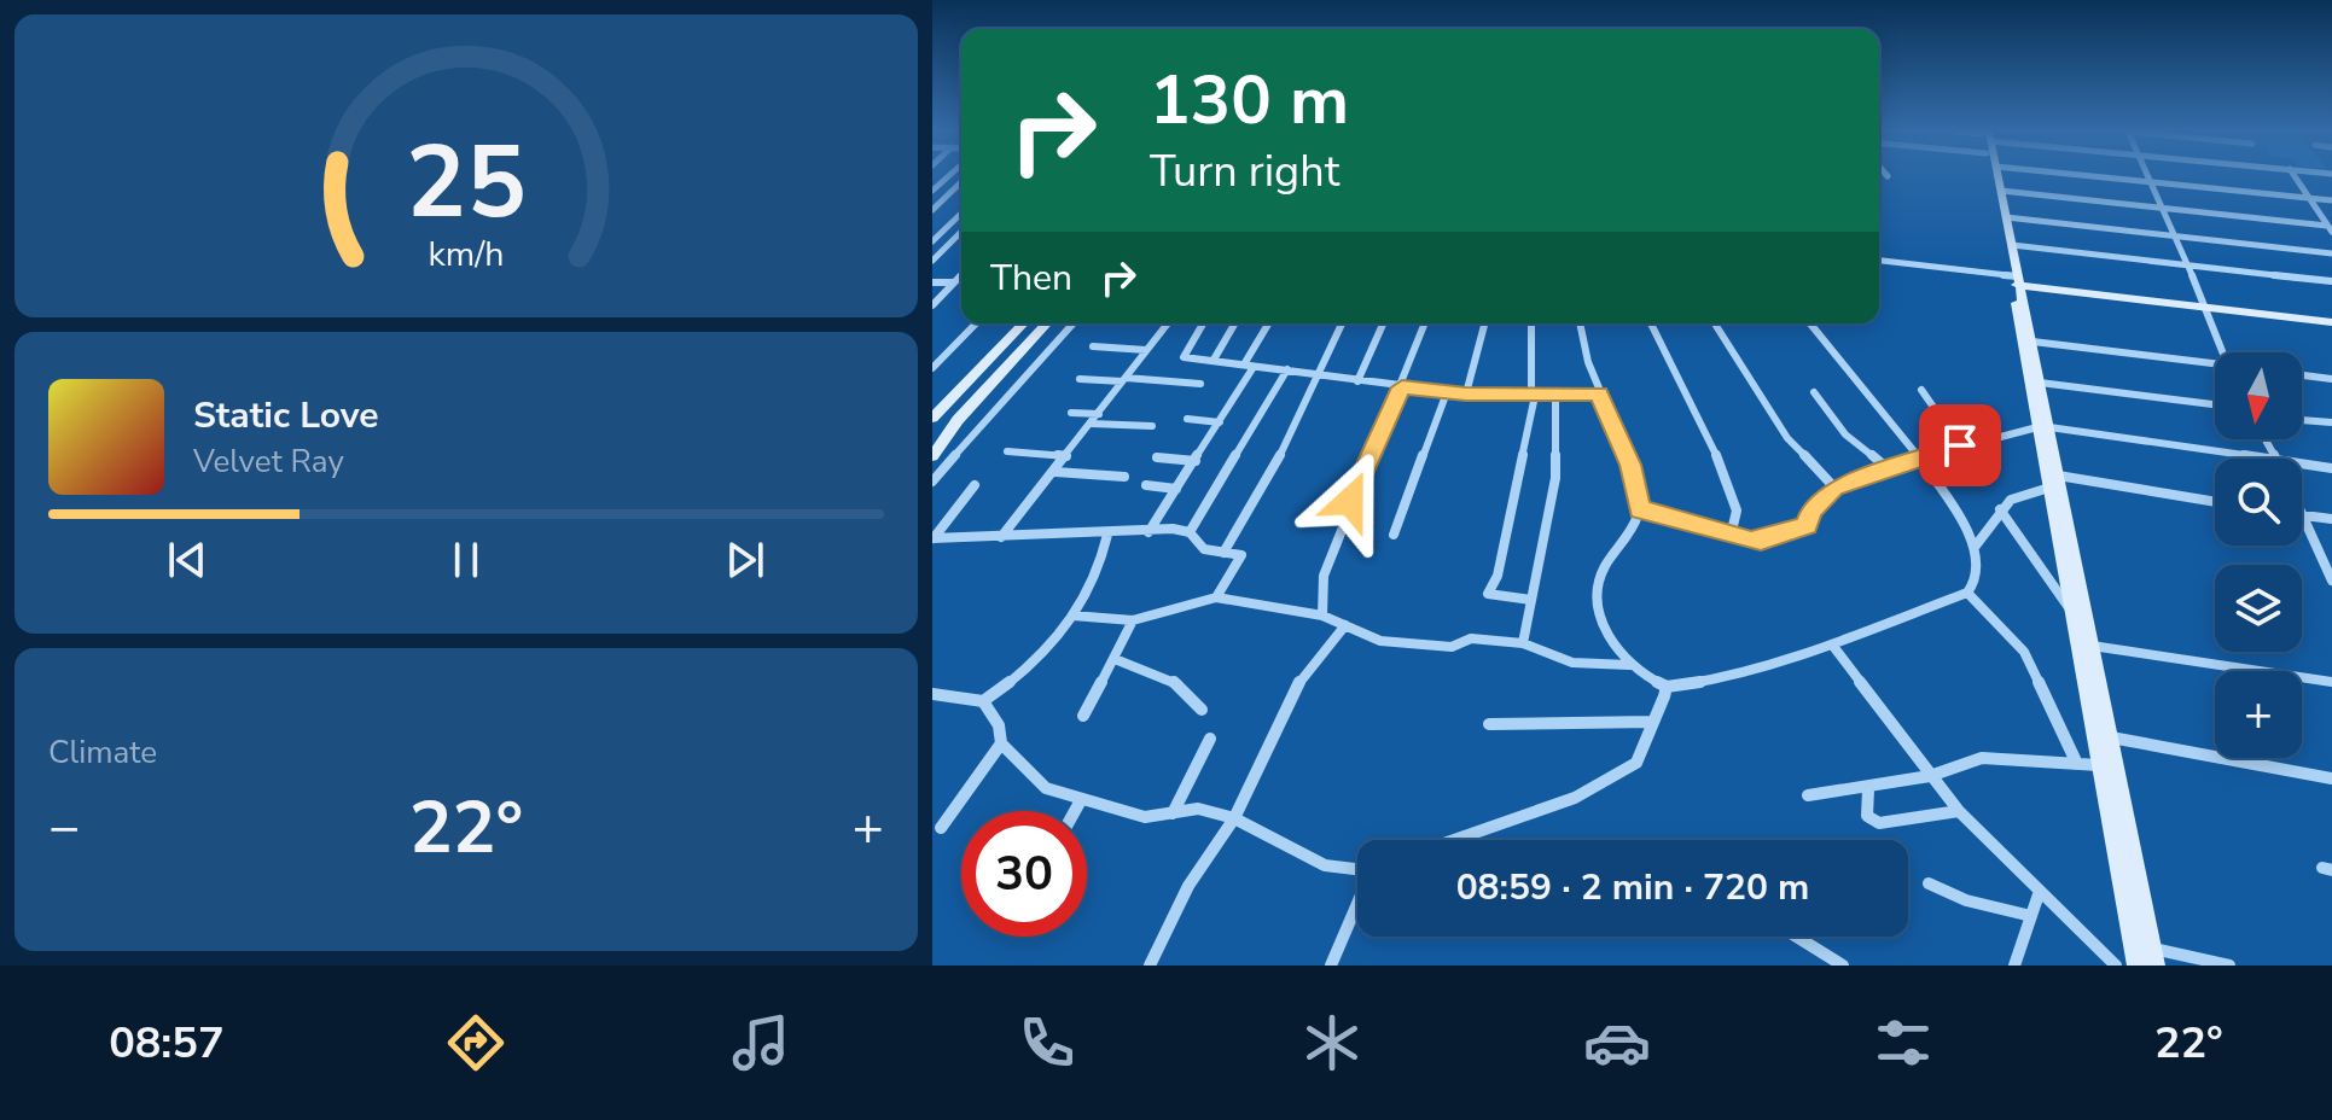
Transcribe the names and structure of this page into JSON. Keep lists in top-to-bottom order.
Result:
{
  "north": "bottom",
  "page": {
    "turn": ["130 m", "Turn right"],
    "then": "Then",
    "map_buttons": "+",
    "song": ["Static Love", "Velvet Ray"],
    "tile": "Climate",
    "heat": ["−", "22°", "+"],
    "limit": "30",
    "trip": "08:59 · 2 min · 720 m",
    "tabs": ["08:57", "22°"],
    "gauge": ["25", "km/h"]
  }
}
